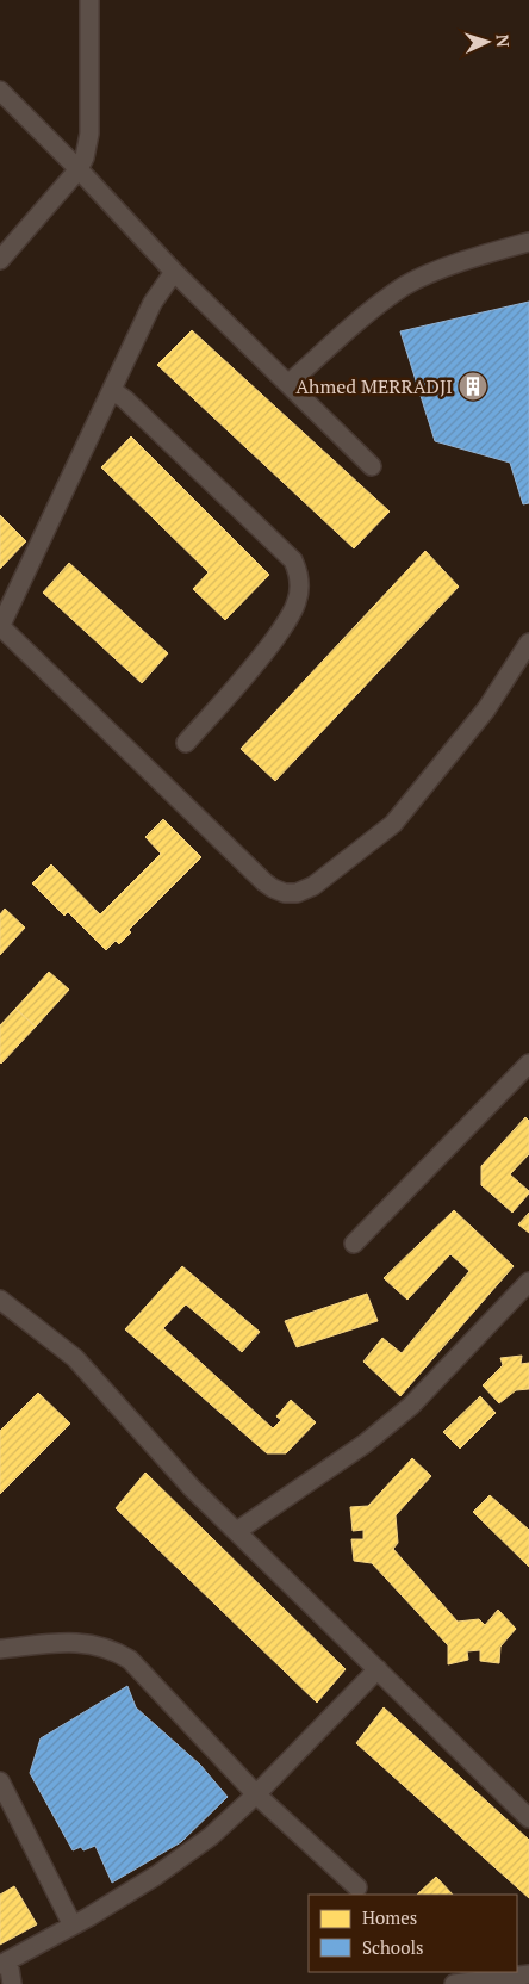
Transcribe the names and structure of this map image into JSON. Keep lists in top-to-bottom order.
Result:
{
  "places": {
    "building": ["Ahmed MERRADJI"]
  },
  "legend": ["Homes", "Schools"],
  "north": "right"
}
